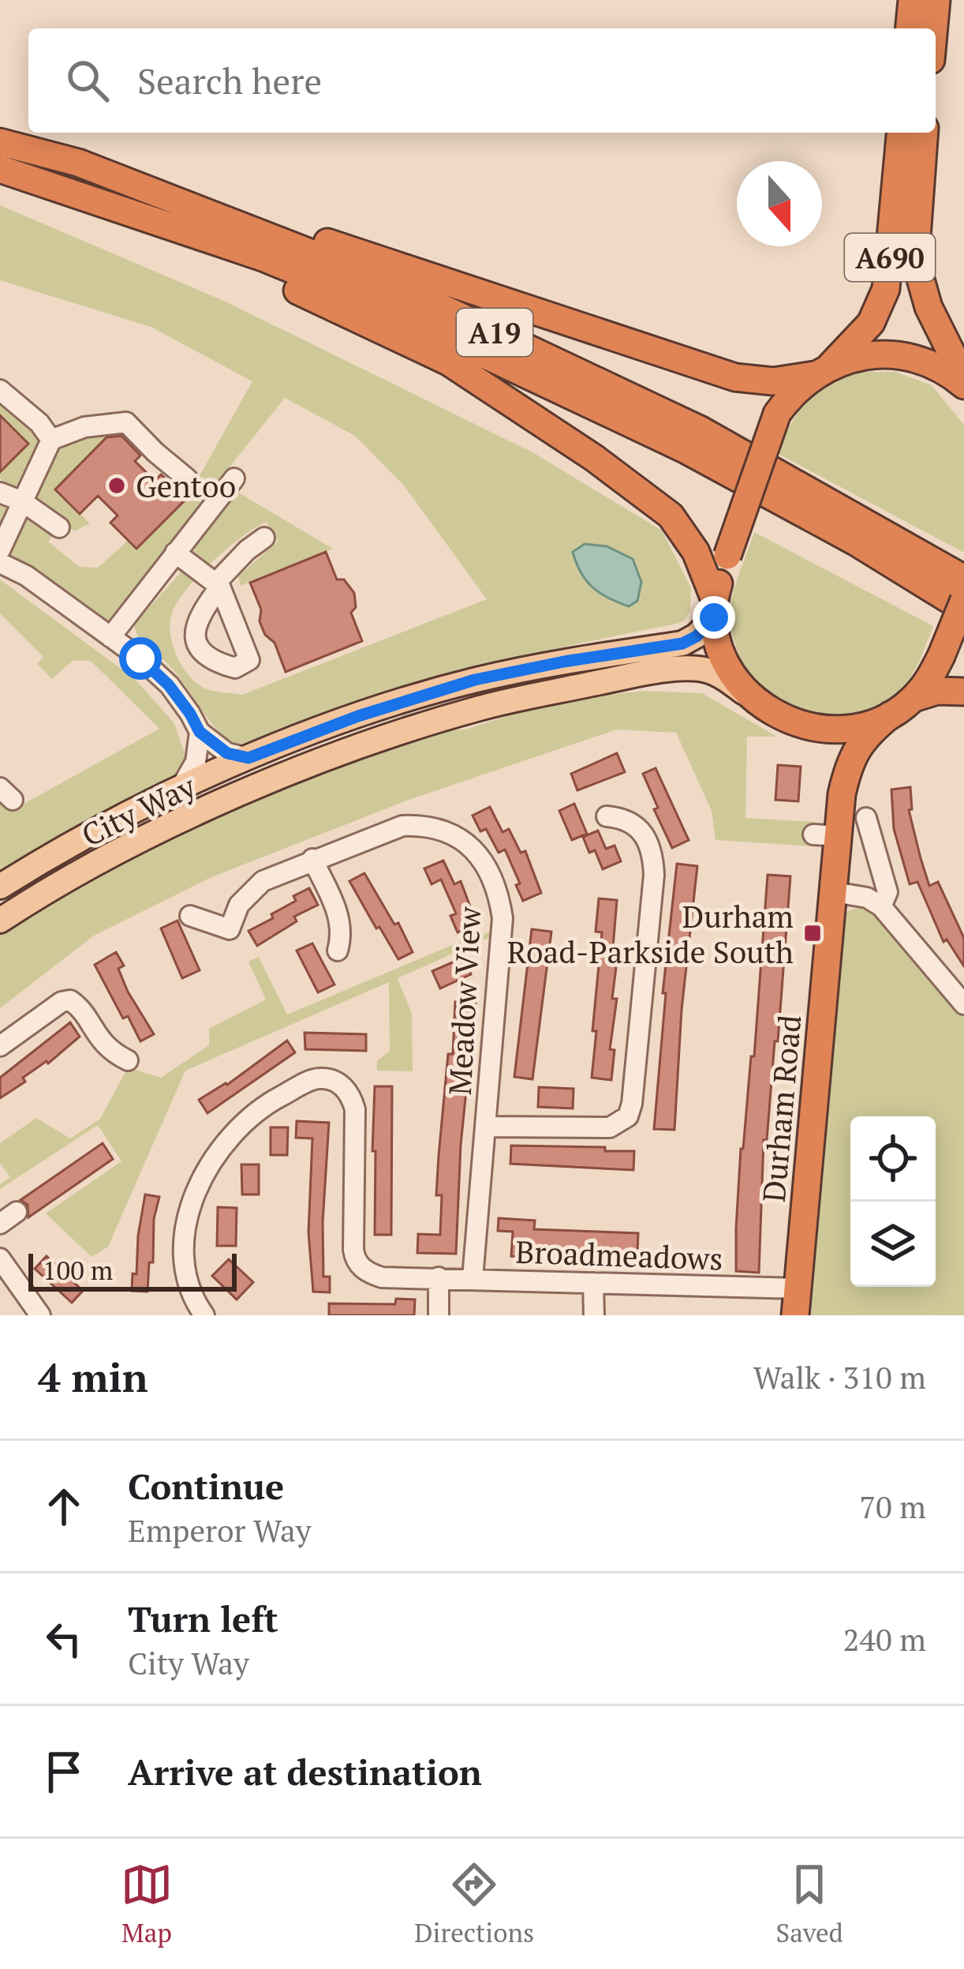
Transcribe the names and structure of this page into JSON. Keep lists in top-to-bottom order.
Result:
{
  "streets": {
    "highway": ["A690", "A19", "Durham Road"],
    "main road": ["City Way"],
    "street": ["Meadow View", "Broadmeadows"]
  },
  "crossings": [
    ["A690", "City Way"],
    ["Meadow View", "Broadmeadows"],
    ["Durham Road", "Broadmeadows"]
  ],
  "places": {
    "other": ["Gentoo"],
    "transit": ["Durham Road-Parkside South"]
  },
  "scale_bar": "100 m",
  "north": "bottom",
  "page": {
    "search": "Search here",
    "scale": "100 m",
    "heading": ["4 min", "Walk · 310 m"],
    "list": [
      ["Continue", "Emperor Way", "70 m"],
      ["Turn left", "City Way", "240 m"],
      "Arrive at destination"
    ],
    "nav": ["Map", "Directions", "Saved"]
  }
}
